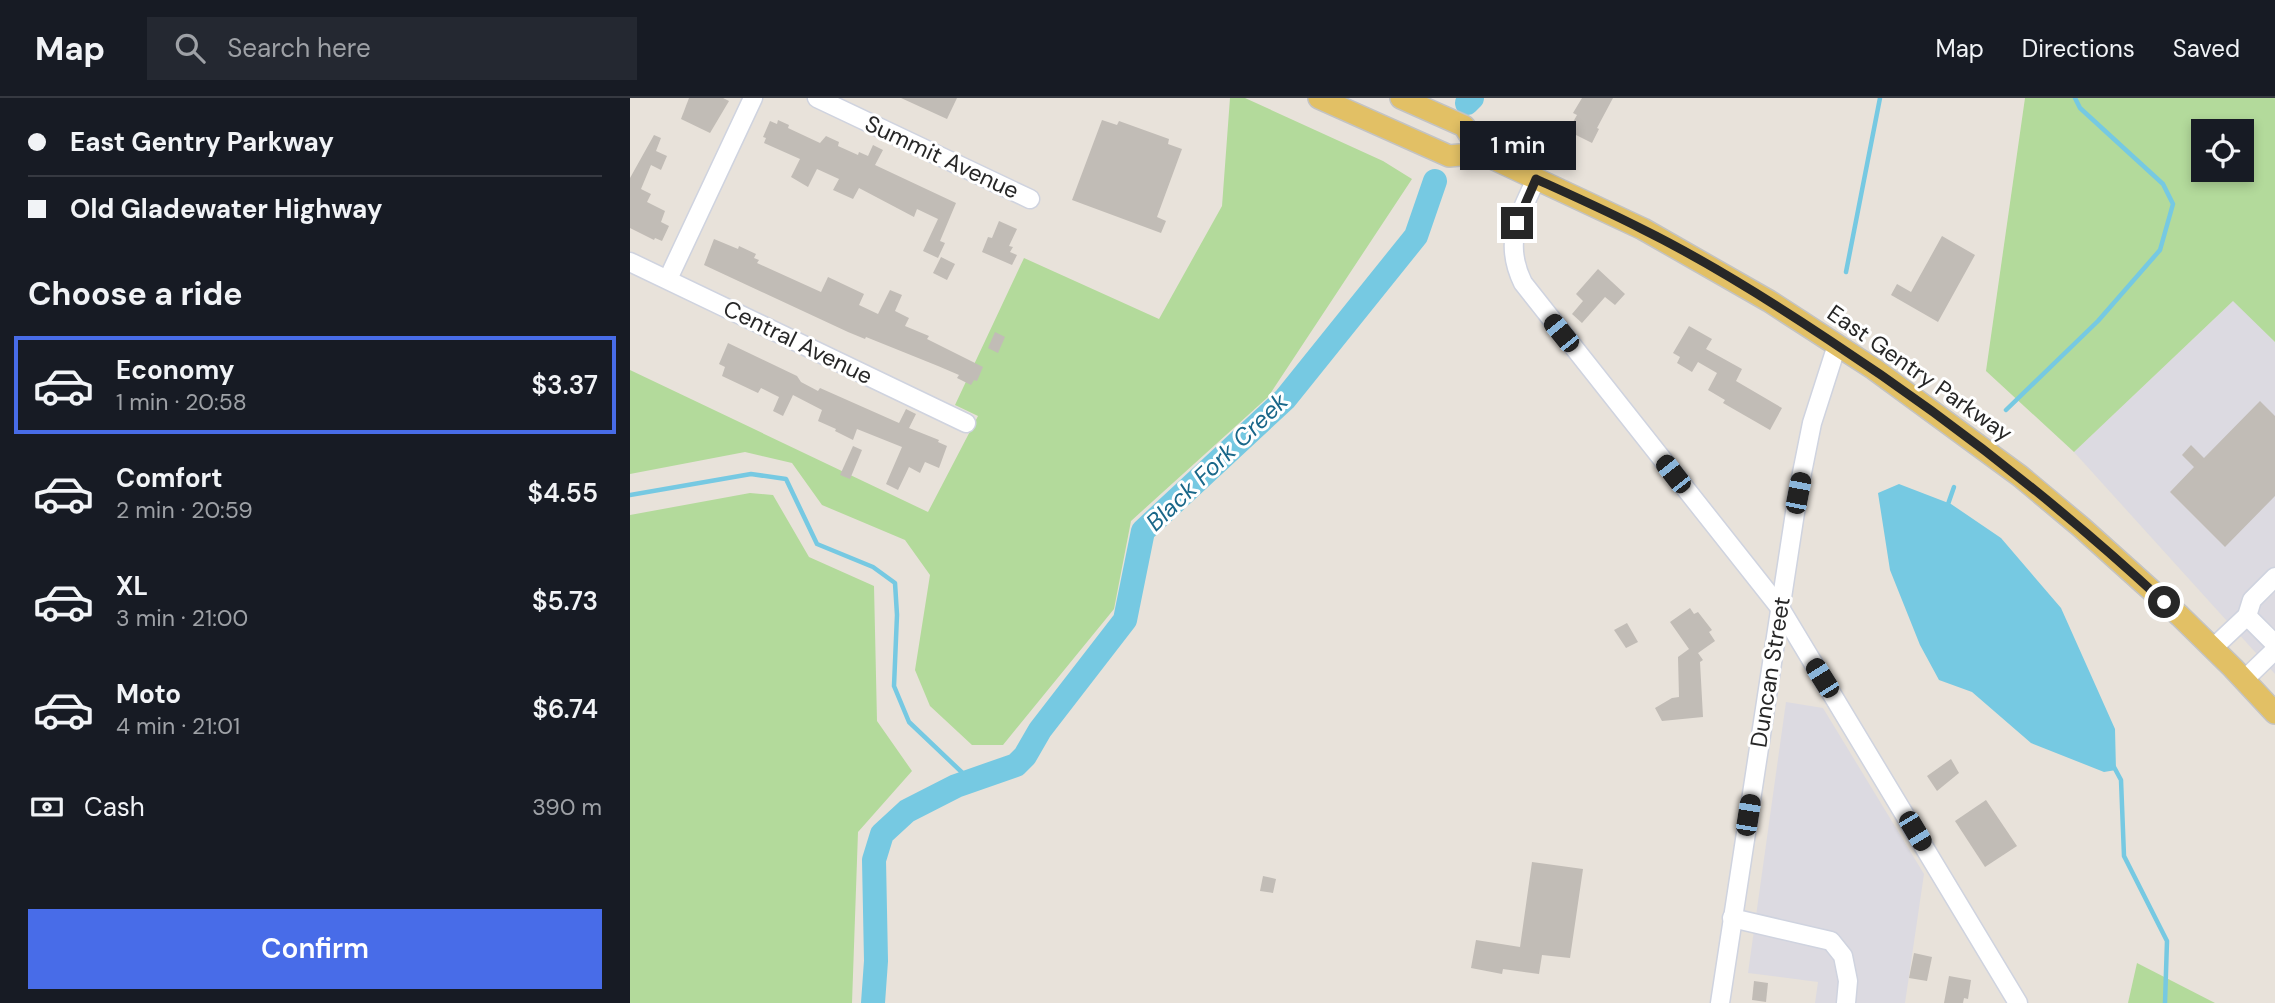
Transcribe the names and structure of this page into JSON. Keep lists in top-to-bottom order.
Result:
{
  "streets": {
    "main road": ["East Gentry Parkway"],
    "street": ["Summit Avenue", "Central Avenue", "Duncan Street"]
  },
  "crossings": [
    ["East Gentry Parkway", "Duncan Street"]
  ],
  "water": ["Black Fork Creek"],
  "page": {
    "header": "Map",
    "search": "Search here",
    "nav": ["Map", "Directions", "Saved"],
    "banner": ["East Gentry Parkway", "Old Gladewater Highway"],
    "bubble": "1 min",
    "heading": "Choose a ride",
    "list": [
      {
        "name": "Economy",
        "note": "1 min · 20:58",
        "value": "$3.37"
      },
      {
        "name": "Comfort",
        "note": "2 min · 20:59",
        "value": "$4.55"
      },
      {
        "name": "XL",
        "note": "3 min · 21:00",
        "value": "$5.73"
      },
      {
        "name": "Moto",
        "note": "4 min · 21:01",
        "value": "$6.74"
      }
    ],
    "pay": ["Cash", "390 m"],
    "buttons": "Confirm"
  }
}
